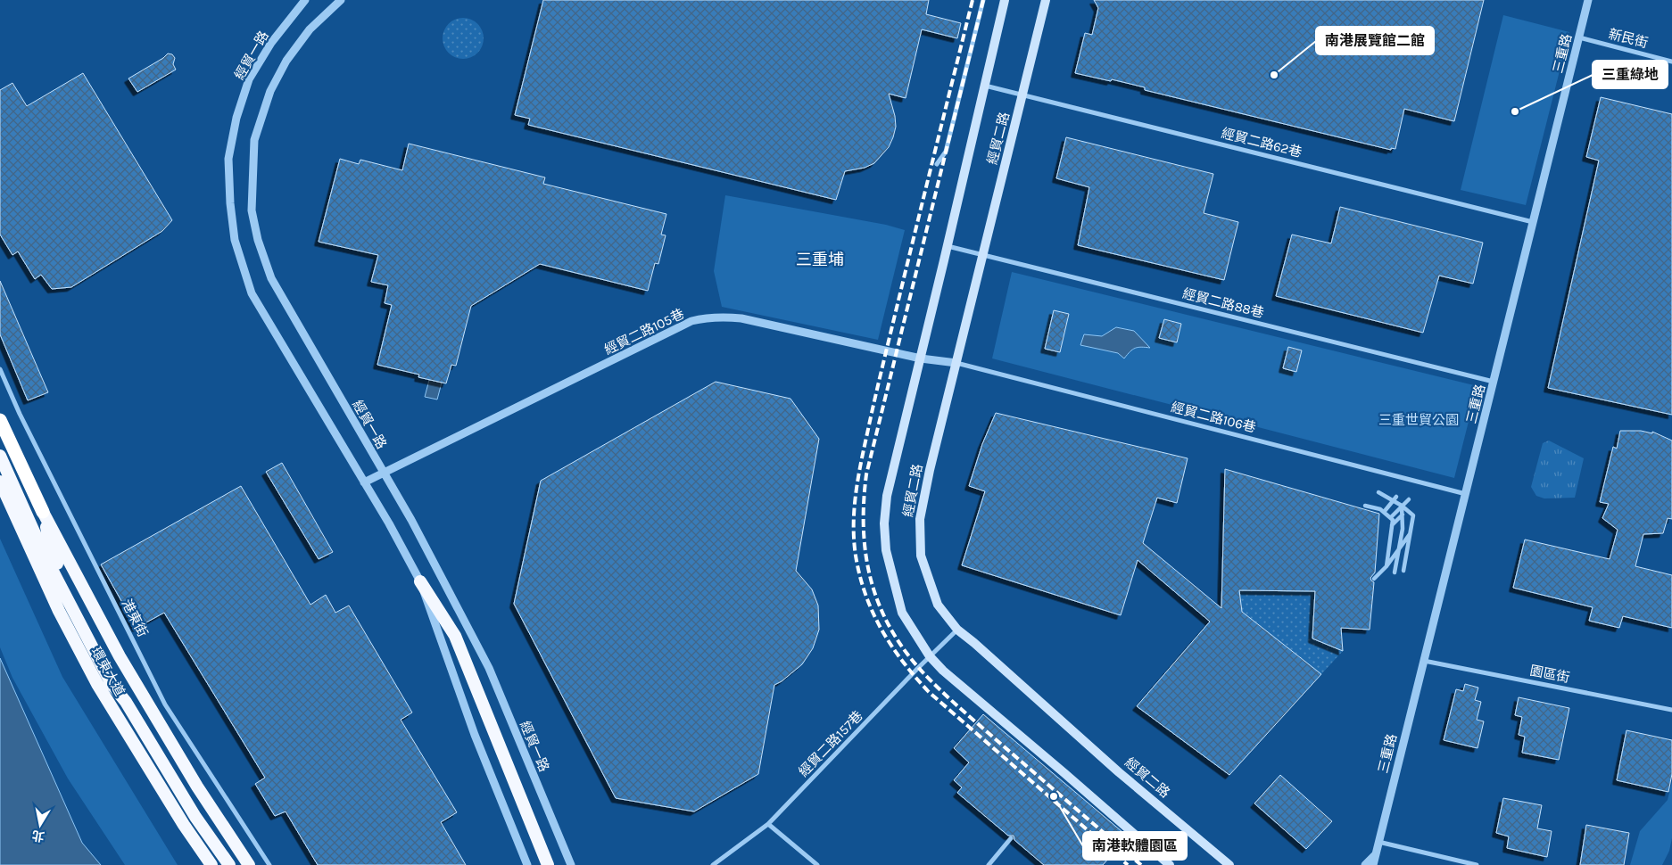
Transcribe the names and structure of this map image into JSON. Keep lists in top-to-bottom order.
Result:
{
  "streets": {
    "highway": ["環東大道"],
    "main road": ["經貿二路"],
    "street": [
      "新民街",
      "三重路",
      "經貿一路",
      "經貿二路62巷",
      "經貿二路88巷",
      "經貿二路105巷",
      "經貿二路106巷",
      "港東街",
      "園區街",
      "經貿二路157巷"
    ]
  },
  "crossings": [
    ["新民街", "三重路"],
    ["三重路", "經貿二路62巷"],
    ["三重路", "經貿二路88巷"],
    ["三重路", "經貿二路106巷"],
    ["三重路", "園區街"],
    ["經貿一路", "經貿二路105巷"],
    ["經貿二路", "經貿二路62巷"],
    ["經貿二路", "經貿二路88巷"],
    ["經貿二路", "經貿二路105巷"],
    ["經貿二路", "經貿二路106巷"],
    ["經貿二路", "經貿二路157巷"],
    ["經貿二路105巷", "經貿二路106巷"]
  ],
  "districts": ["三重埔"],
  "parks": ["三重世貿公園"],
  "places": ["南港展覽館二館", "三重綠地", "南港軟體園區"],
  "north": "bottom"
}
